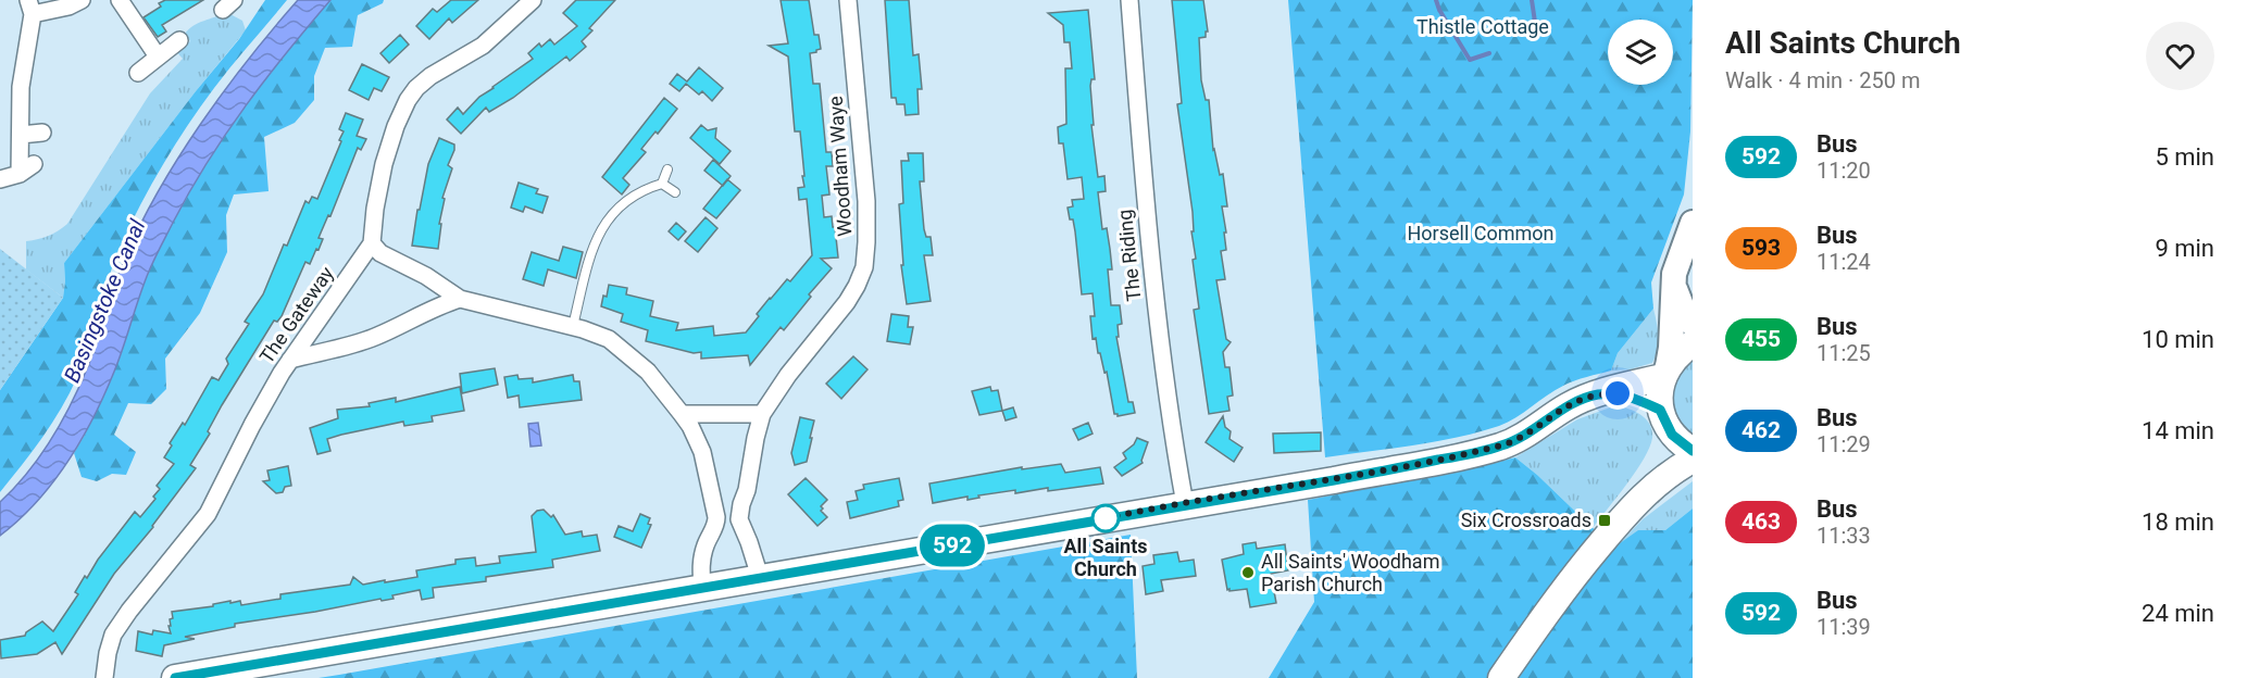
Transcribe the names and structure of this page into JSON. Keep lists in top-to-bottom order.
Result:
{
  "streets": {
    "street": ["Woodham Waye", "The Riding", "The Gateway"]
  },
  "water": ["Basingstoke Canal"],
  "parks": ["Thistle Cottage", "Horsell Common"],
  "places": {
    "other": ["All Saints Church", "All Saints' Woodham Parish Church"],
    "transit": ["Six Crossroads"]
  },
  "lines": ["bus line 592"],
  "page": {
    "on_map": "592",
    "heading": ["All Saints Church", "Walk · 4 min · 250 m"],
    "list": [
      {
        "mark": "592",
        "name": "Bus",
        "note": "11:20",
        "value": "5 min"
      },
      {
        "mark": "593",
        "name": "Bus",
        "note": "11:24",
        "value": "9 min"
      },
      {
        "mark": "455",
        "name": "Bus",
        "note": "11:25",
        "value": "10 min"
      },
      {
        "mark": "462",
        "name": "Bus",
        "note": "11:29",
        "value": "14 min"
      },
      {
        "mark": "463",
        "name": "Bus",
        "note": "11:33",
        "value": "18 min"
      },
      {
        "mark": "592",
        "name": "Bus",
        "note": "11:39",
        "value": "24 min"
      }
    ]
  }
}
